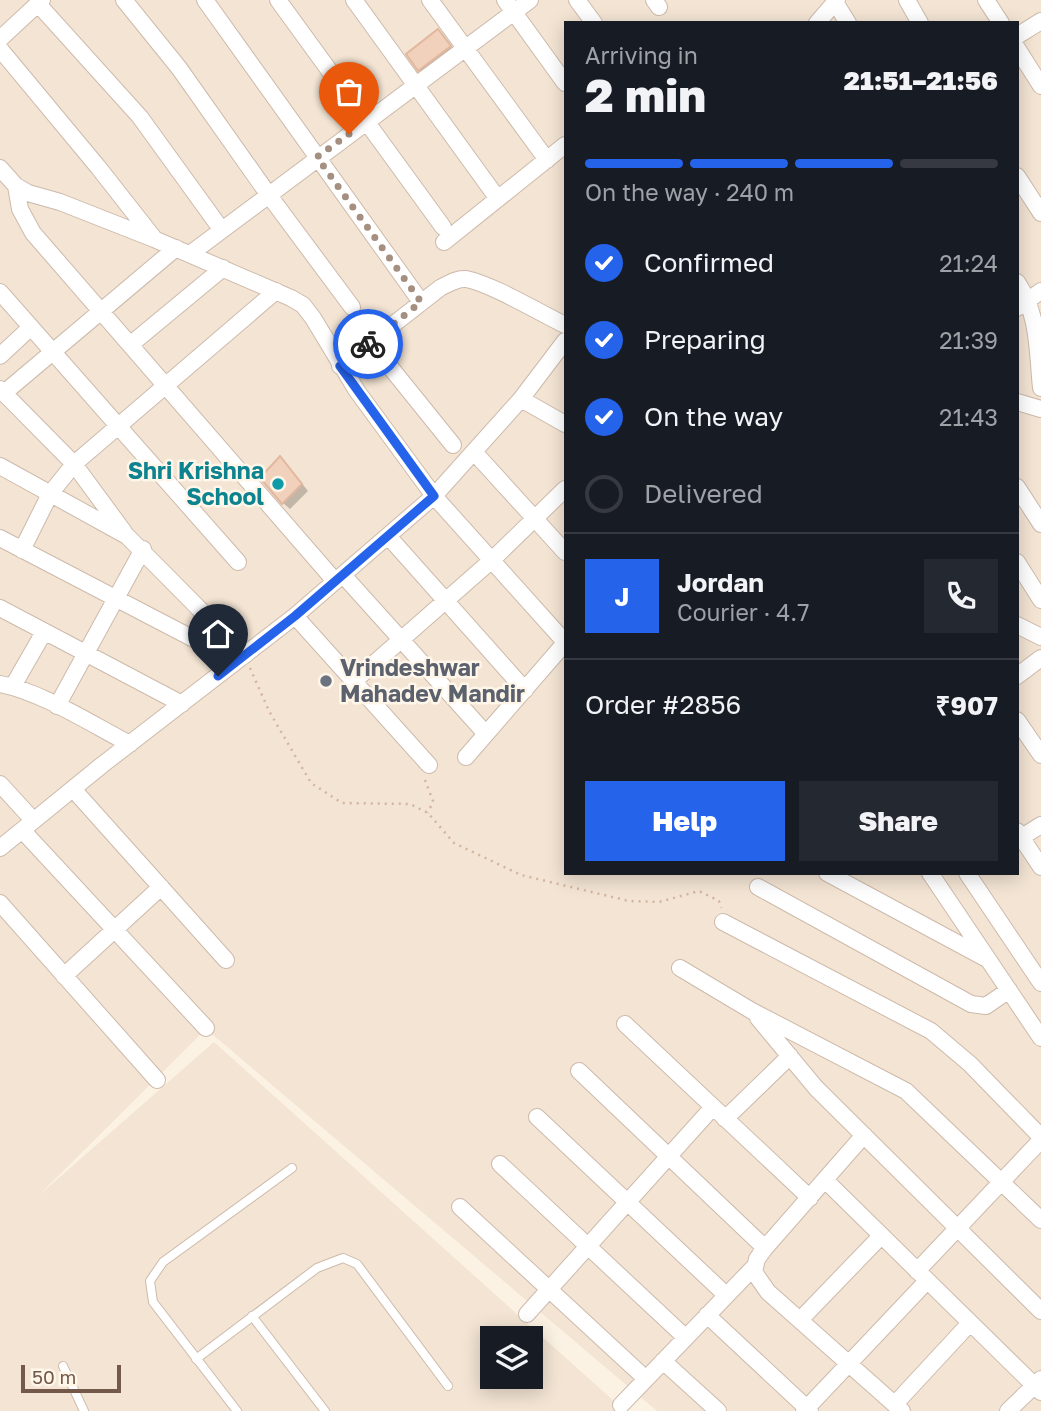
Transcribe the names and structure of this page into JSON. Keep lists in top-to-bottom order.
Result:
{
  "places": ["Shri Krishna School", "Vrindeshwar Mahadev Mandir"],
  "scale_bar": "50 m",
  "page": {
    "heading": ["2 min", "Arriving in", "21:51–21:56"],
    "panel": [
      "Jordan",
      "Courier · 4.7",
      "Order #2856",
      "₹907"
    ],
    "bar": "On the way · 240 m",
    "list": [
      ["Confirmed", "21:24"],
      ["Preparing", "21:39"],
      ["On the way", "21:43"],
      "Delivered"
    ],
    "round": "J",
    "buttons": ["Help", "Share"],
    "scale": "50 m"
  }
}
